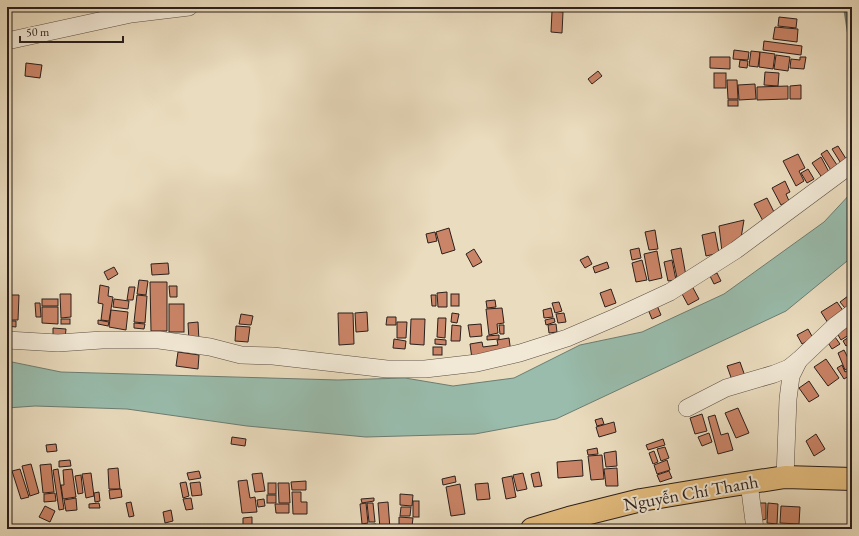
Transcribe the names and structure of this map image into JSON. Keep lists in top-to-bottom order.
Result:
{
  "streets": {
    "main road": ["Nguyễn Chí Thanh"]
  },
  "scale_bar": "50 m"
}
